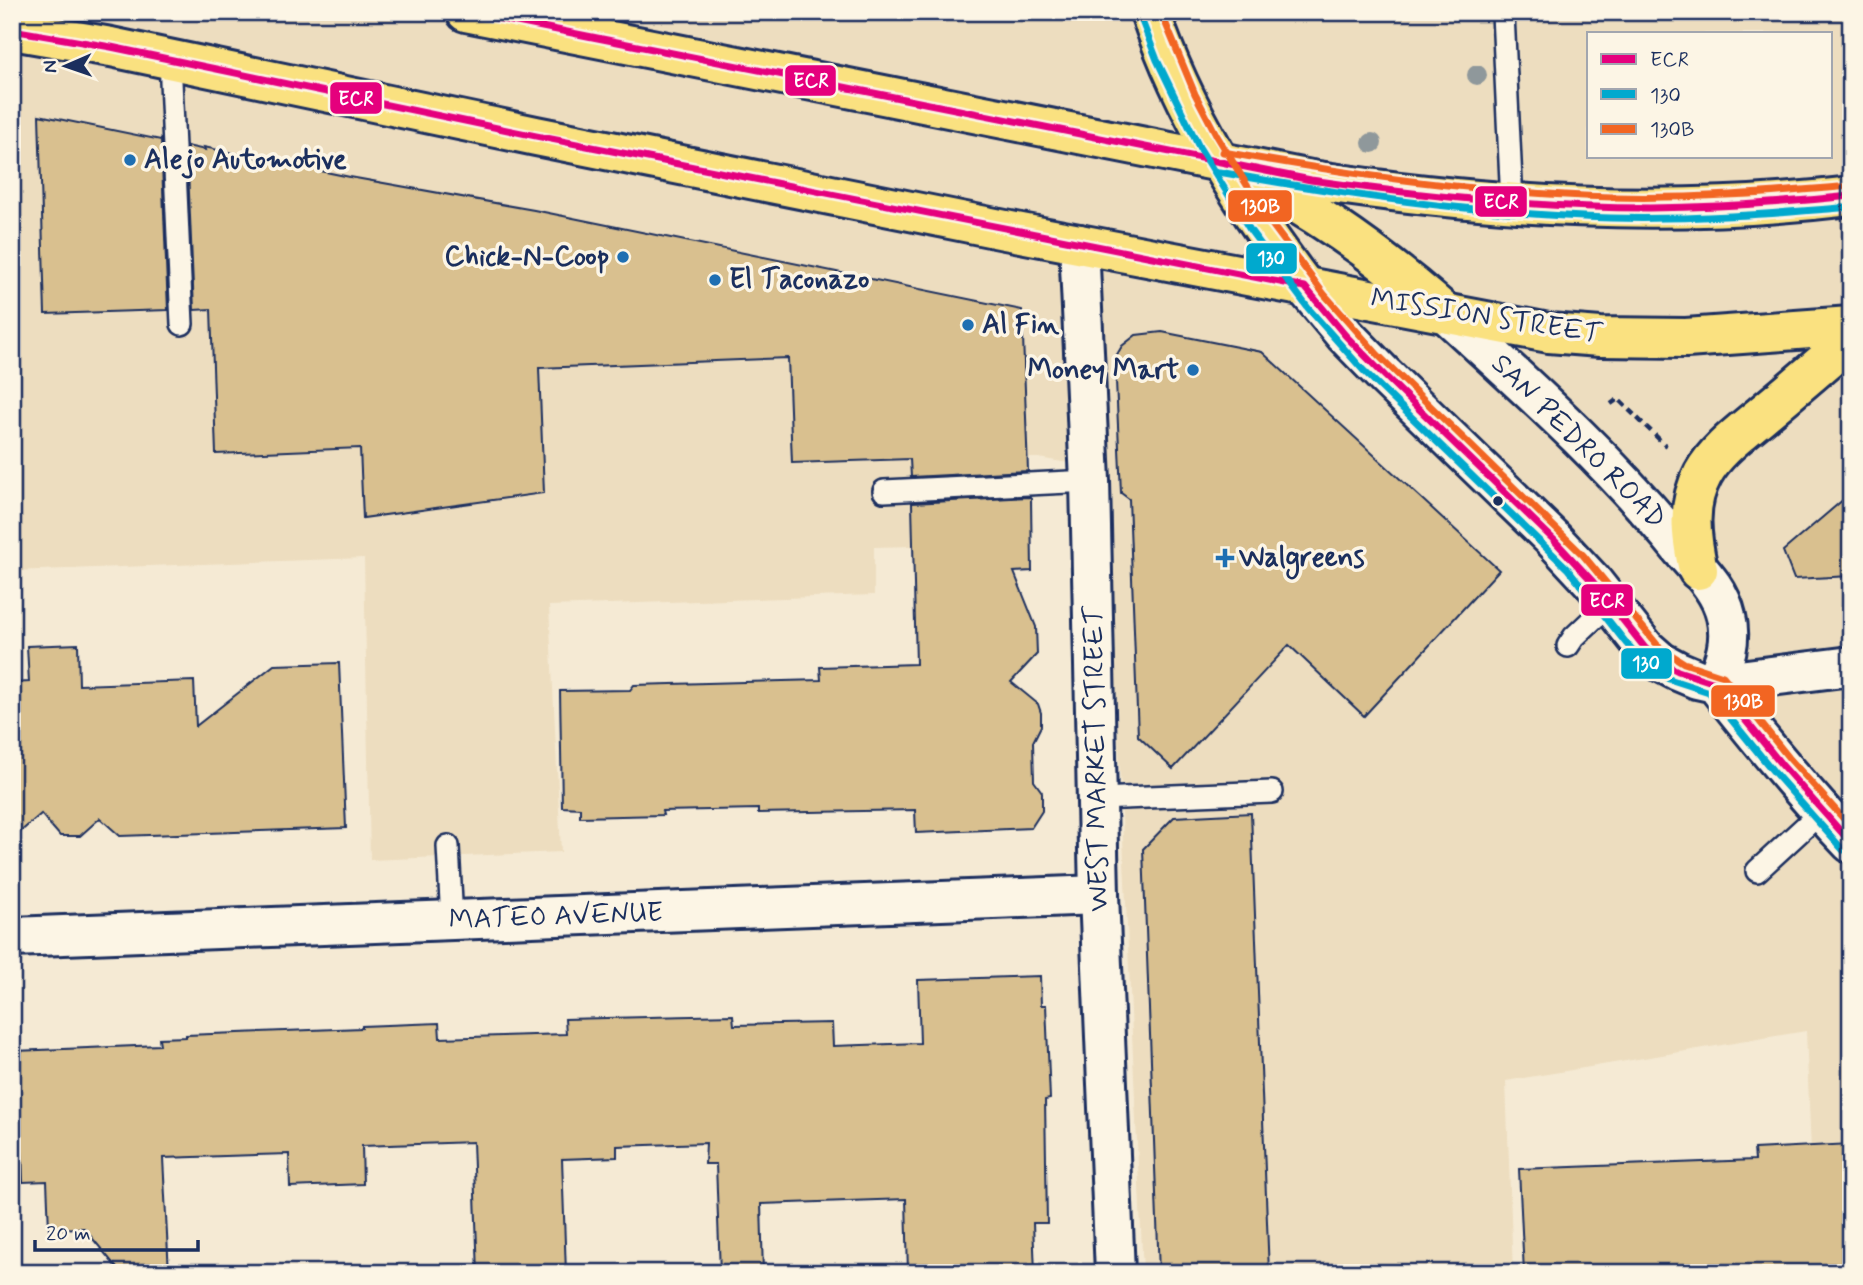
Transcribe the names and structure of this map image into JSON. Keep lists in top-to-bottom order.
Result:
{
  "streets": {
    "main road": ["MISSION STREET", "SAN PEDRO ROAD"],
    "street": ["WEST MARKET STREET", "MATEO AVENUE"]
  },
  "crossings": [
    ["MISSION STREET", "SAN PEDRO ROAD"],
    ["MISSION STREET", "WEST MARKET STREET"],
    ["WEST MARKET STREET", "MATEO AVENUE"]
  ],
  "places": {
    "other": [
      "Alejo Automotive",
      "Chick-N-Coop",
      "El Taconazo",
      "Al Fin",
      "Money Mart"
    ],
    "health": ["Walgreens"]
  },
  "lines": ["transit line ECR", "transit line 130B", "transit line 130"],
  "legend": ["ECR", "130", "130B"],
  "scale_bar": "20 m",
  "north": "left"
}
